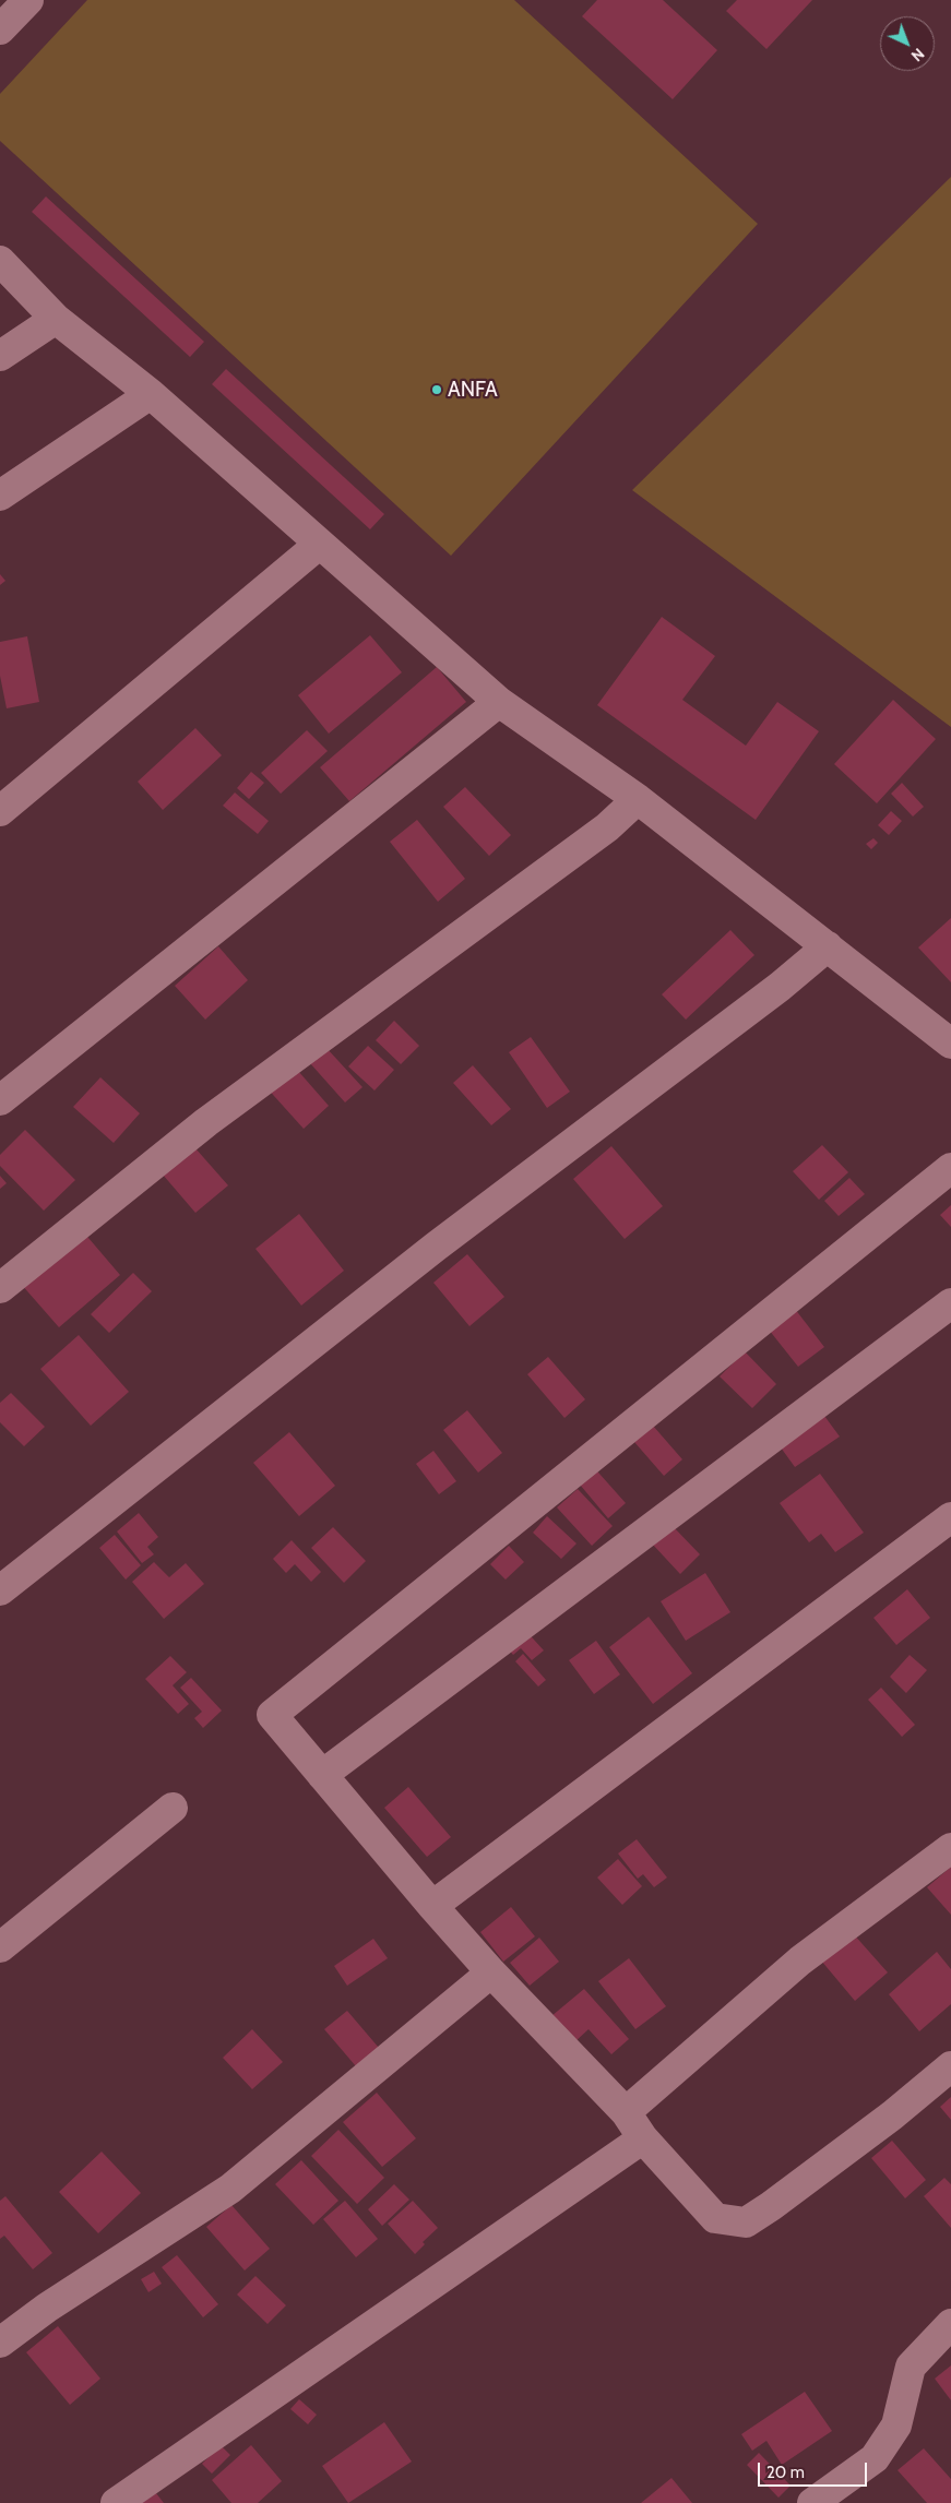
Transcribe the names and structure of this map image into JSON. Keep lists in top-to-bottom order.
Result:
{
  "places": ["ANFA"],
  "scale_bar": "20 m",
  "north": "bottom right"
}
